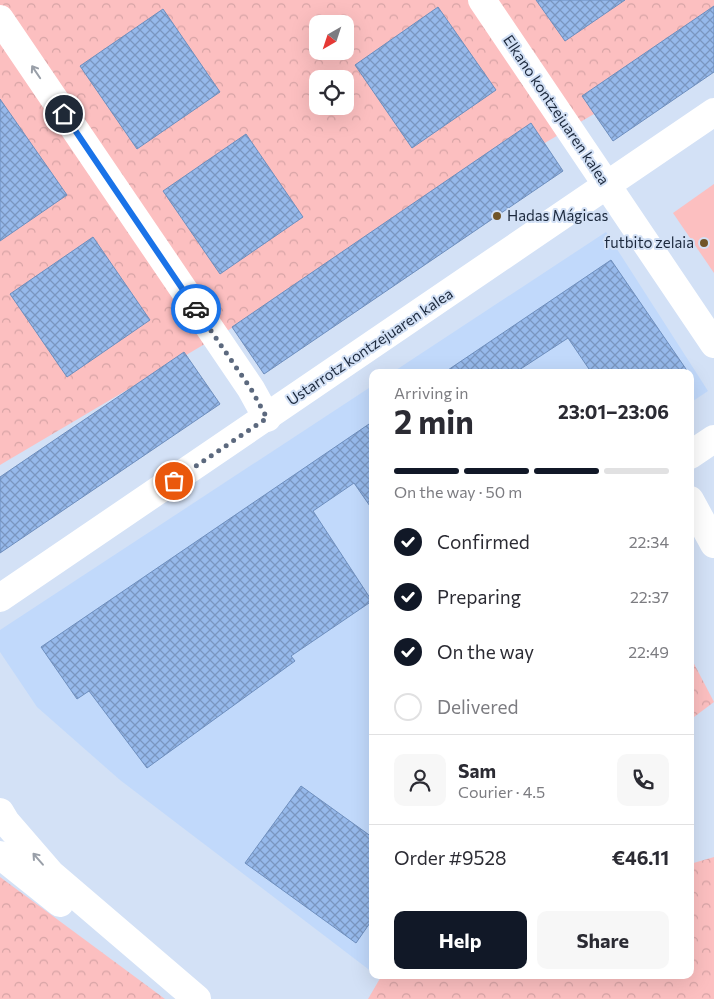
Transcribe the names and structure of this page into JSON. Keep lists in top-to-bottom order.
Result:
{
  "streets": {
    "street": ["Elkano kontzejuaren kalea", "Ustarrotz kontzejuaren kalea"]
  },
  "crossings": [
    ["Elkano kontzejuaren kalea", "Ustarrotz kontzejuaren kalea"]
  ],
  "places": ["Hadas Mágicas", "futbito zelaia"],
  "north": "bottom left",
  "page": {
    "heading": ["2 min", "Arriving in", "23:01–23:06"],
    "panel": [
      "Sam",
      "Courier · 4.5",
      "Order #9528",
      "€46.11"
    ],
    "bar": "On the way · 50 m",
    "list": [
      ["Confirmed", "22:34"],
      ["Preparing", "22:37"],
      ["On the way", "22:49"],
      "Delivered"
    ],
    "buttons": ["Help", "Share"]
  }
}
